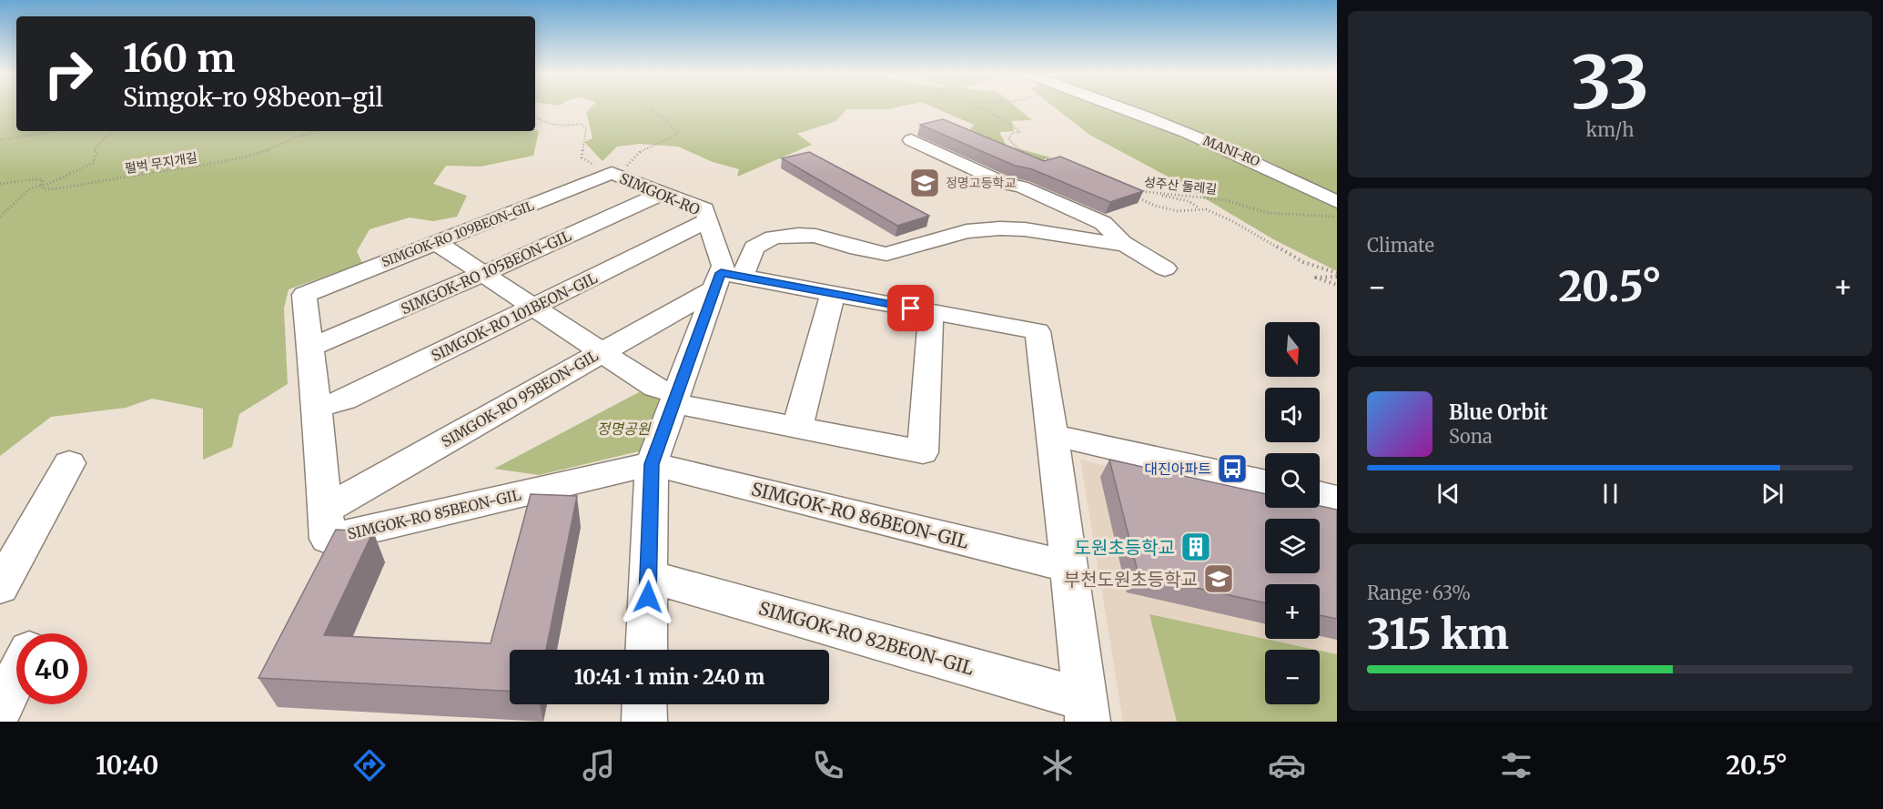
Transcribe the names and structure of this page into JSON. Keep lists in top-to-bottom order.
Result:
{
  "streets": {
    "street": [
      "MANI-RO",
      "SIMGOK-RO",
      "SIMGOK-RO 109BEON-GIL",
      "SIMGOK-RO 105BEON-GIL",
      "SIMGOK-RO 101BEON-GIL",
      "SIMGOK-RO 95BEON-GIL",
      "SIMGOK-RO 85BEON-GIL",
      "SIMGOK-RO 86BEON-GIL",
      "SIMGOK-RO 82BEON-GIL"
    ],
    "path": ["펄벅 무지개길", "성주산 둘레길"]
  },
  "crossings": [
    ["SIMGOK-RO", "SIMGOK-RO 109BEON-GIL"],
    ["SIMGOK-RO", "SIMGOK-RO 105BEON-GIL"],
    ["SIMGOK-RO", "SIMGOK-RO 101BEON-GIL"],
    ["SIMGOK-RO", "SIMGOK-RO 95BEON-GIL"],
    ["SIMGOK-RO", "SIMGOK-RO 85BEON-GIL"],
    ["SIMGOK-RO", "SIMGOK-RO 86BEON-GIL"],
    ["SIMGOK-RO", "SIMGOK-RO 82BEON-GIL"],
    ["SIMGOK-RO 109BEON-GIL", "SIMGOK-RO 85BEON-GIL"],
    ["SIMGOK-RO 105BEON-GIL", "SIMGOK-RO 85BEON-GIL"],
    ["SIMGOK-RO 101BEON-GIL", "SIMGOK-RO 85BEON-GIL"],
    ["SIMGOK-RO 95BEON-GIL", "SIMGOK-RO 85BEON-GIL"],
    ["SIMGOK-RO 85BEON-GIL", "SIMGOK-RO 86BEON-GIL"]
  ],
  "parks": ["정명공원"],
  "places": {
    "school or university": ["정명고등학교", "부천도원초등학교"],
    "bus stop": ["대진아파트"],
    "building": ["도원초등학교"]
  },
  "north": "bottom",
  "page": {
    "tile": [
      ["33", "km/h"],
      "Climate",
      ["Range · 63%", "315 km"]
    ],
    "turn": ["160 m", "Simgok-ro 98beon-gil"],
    "heat": ["−", "20.5°", "+"],
    "map_buttons": ["+", "−"],
    "song": ["Blue Orbit", "Sona"],
    "limit": "40",
    "trip": "10:41 · 1 min · 240 m",
    "tabs": ["10:40", "20.5°"]
  }
}
